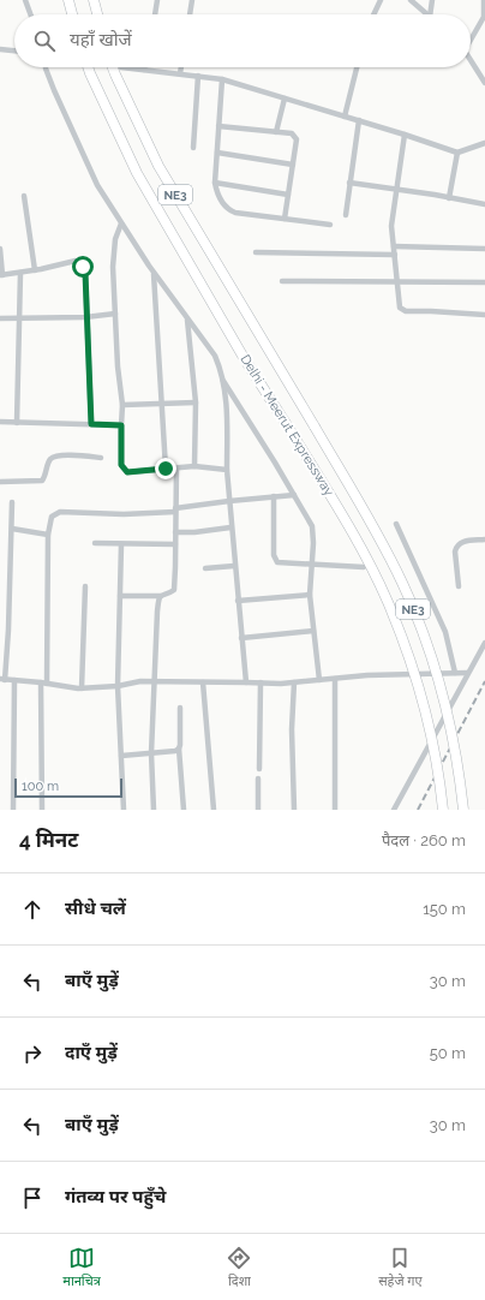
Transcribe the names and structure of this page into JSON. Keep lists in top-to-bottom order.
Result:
{
  "streets": {
    "highway": ["NE3", "Delhi - Meerut Expressway"]
  },
  "scale_bar": "100 m",
  "page": {
    "search": "यहाँ खोजें",
    "scale": "100 m",
    "heading": ["4 मिनट", "पैदल · 260 m"],
    "list": [
      ["सीधे चलें", "150 m"],
      ["बाएँ मुड़ें", "30 m"],
      ["दाएँ मुड़ें", "50 m"],
      ["बाएँ मुड़ें", "30 m"],
      "गंतव्य पर पहुँचे"
    ],
    "nav": ["मानचित्र", "दिशा", "सहेजे गए"]
  }
}
